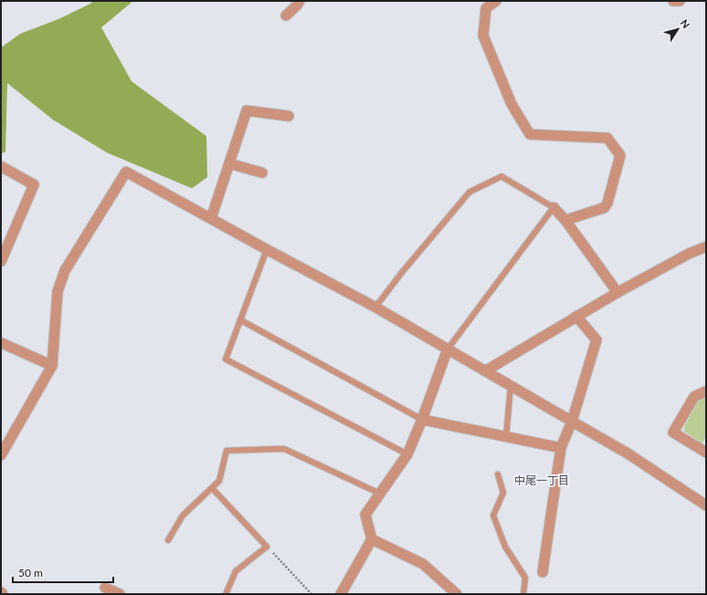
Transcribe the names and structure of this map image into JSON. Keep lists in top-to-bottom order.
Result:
{
  "districts": ["中尾一丁目"],
  "scale_bar": "50 m",
  "north": "top right"
}
